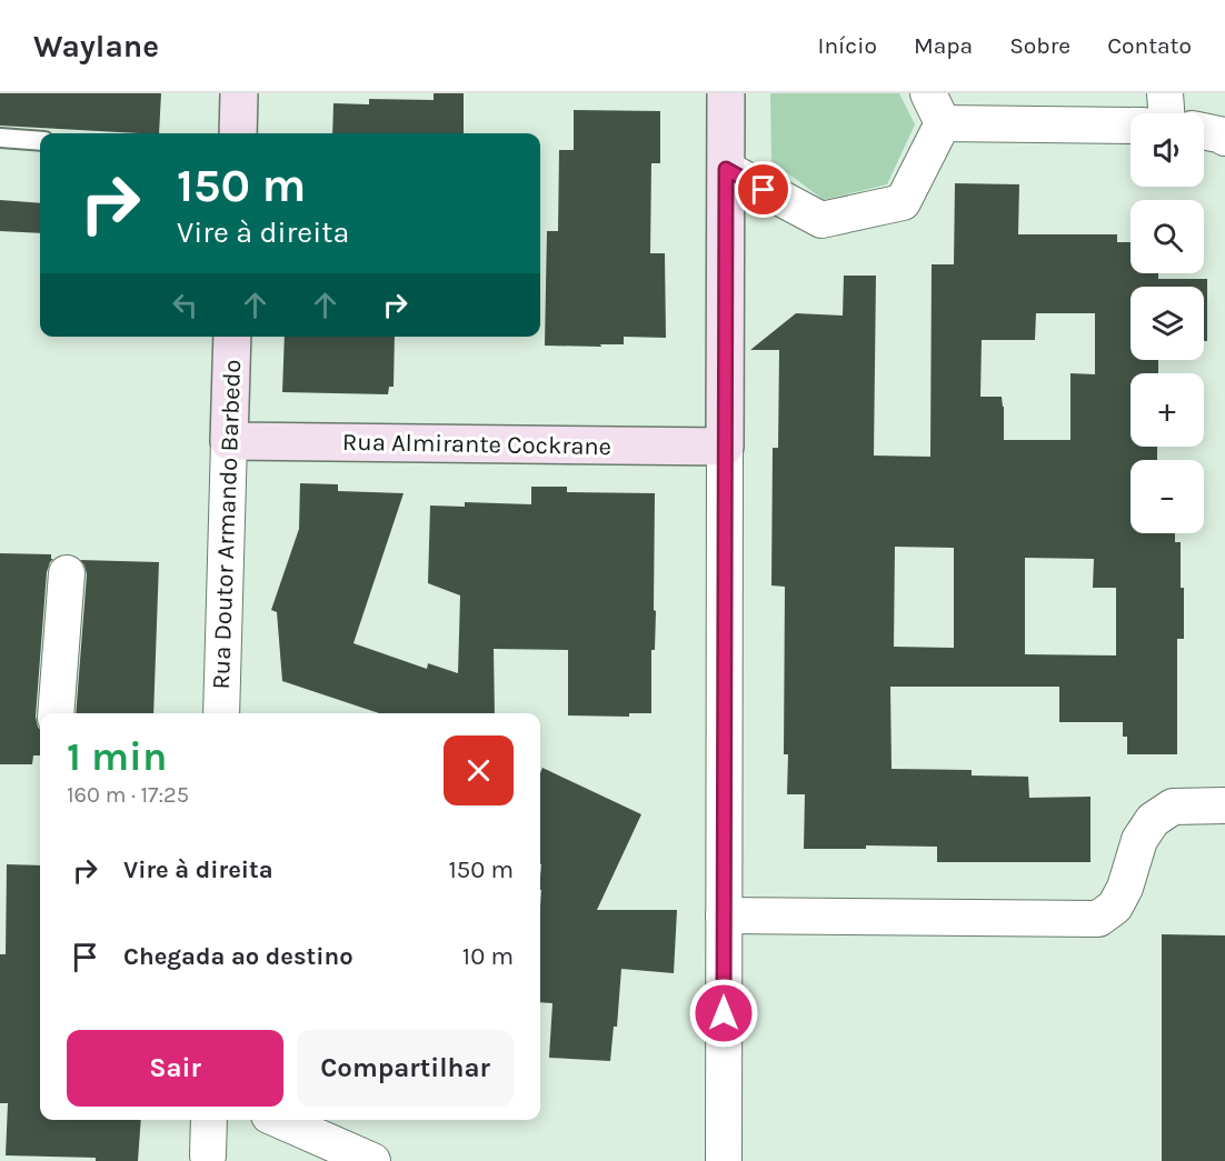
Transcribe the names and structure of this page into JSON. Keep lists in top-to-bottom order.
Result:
{
  "streets": {
    "street": ["Rua Almirante Cockrane", "Rua Doutor Armando Barbedo"]
  },
  "crossings": [
    ["Rua Almirante Cockrane", "Rua Doutor Armando Barbedo"]
  ],
  "page": {
    "header": "Waylane",
    "nav": [
      "Início",
      "Mapa",
      "Sobre",
      "Contato"
    ],
    "map_buttons": ["+", "−"],
    "turn": ["150 m", "Vire à direita"],
    "heading": ["1 min", "160 m · 17:25"],
    "list": [
      {
        "name": "Vire à direita",
        "value": "150 m"
      },
      {
        "name": "Chegada ao destino",
        "value": "10 m"
      }
    ],
    "buttons": ["Sair", "Compartilhar"]
  }
}
